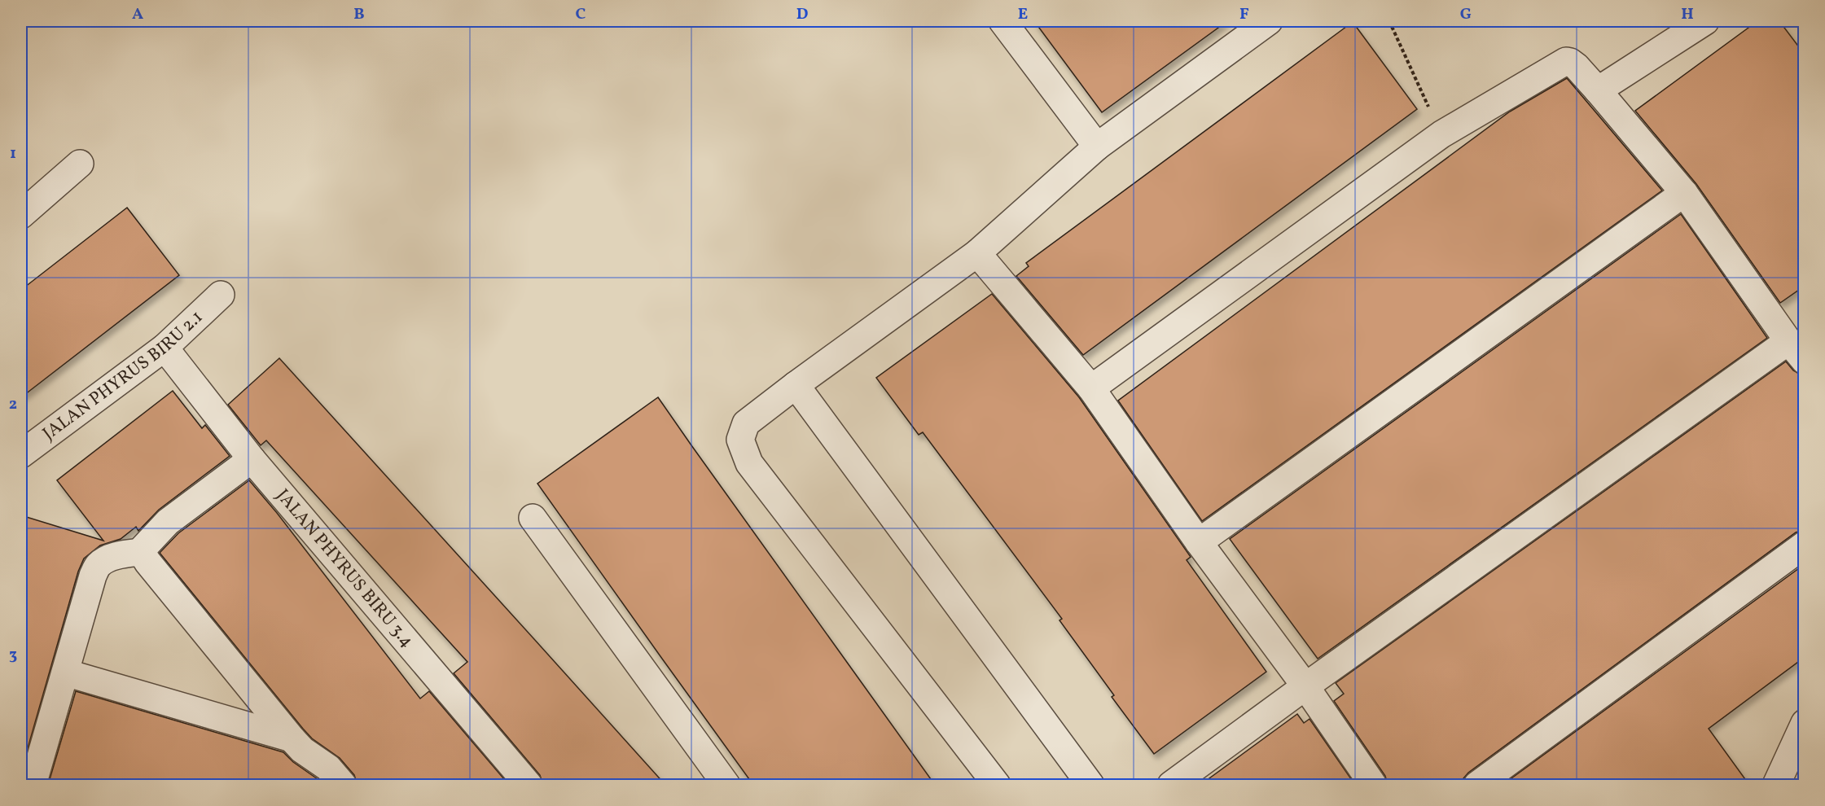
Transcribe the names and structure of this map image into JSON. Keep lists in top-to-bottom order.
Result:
{
  "streets": {
    "street": ["JALAN PHYRUS BIRU 2.1", "JALAN PHYRUS BIRU 3.4"]
  },
  "crossings": [
    ["JALAN PHYRUS BIRU 2.1", "JALAN PHYRUS BIRU 3.4"]
  ],
  "grid": {
    "columns": [
      "A",
      "B",
      "C",
      "D",
      "E",
      "F",
      "G",
      "H"
    ],
    "rows": ["1", "2", "3"]
  }
}
